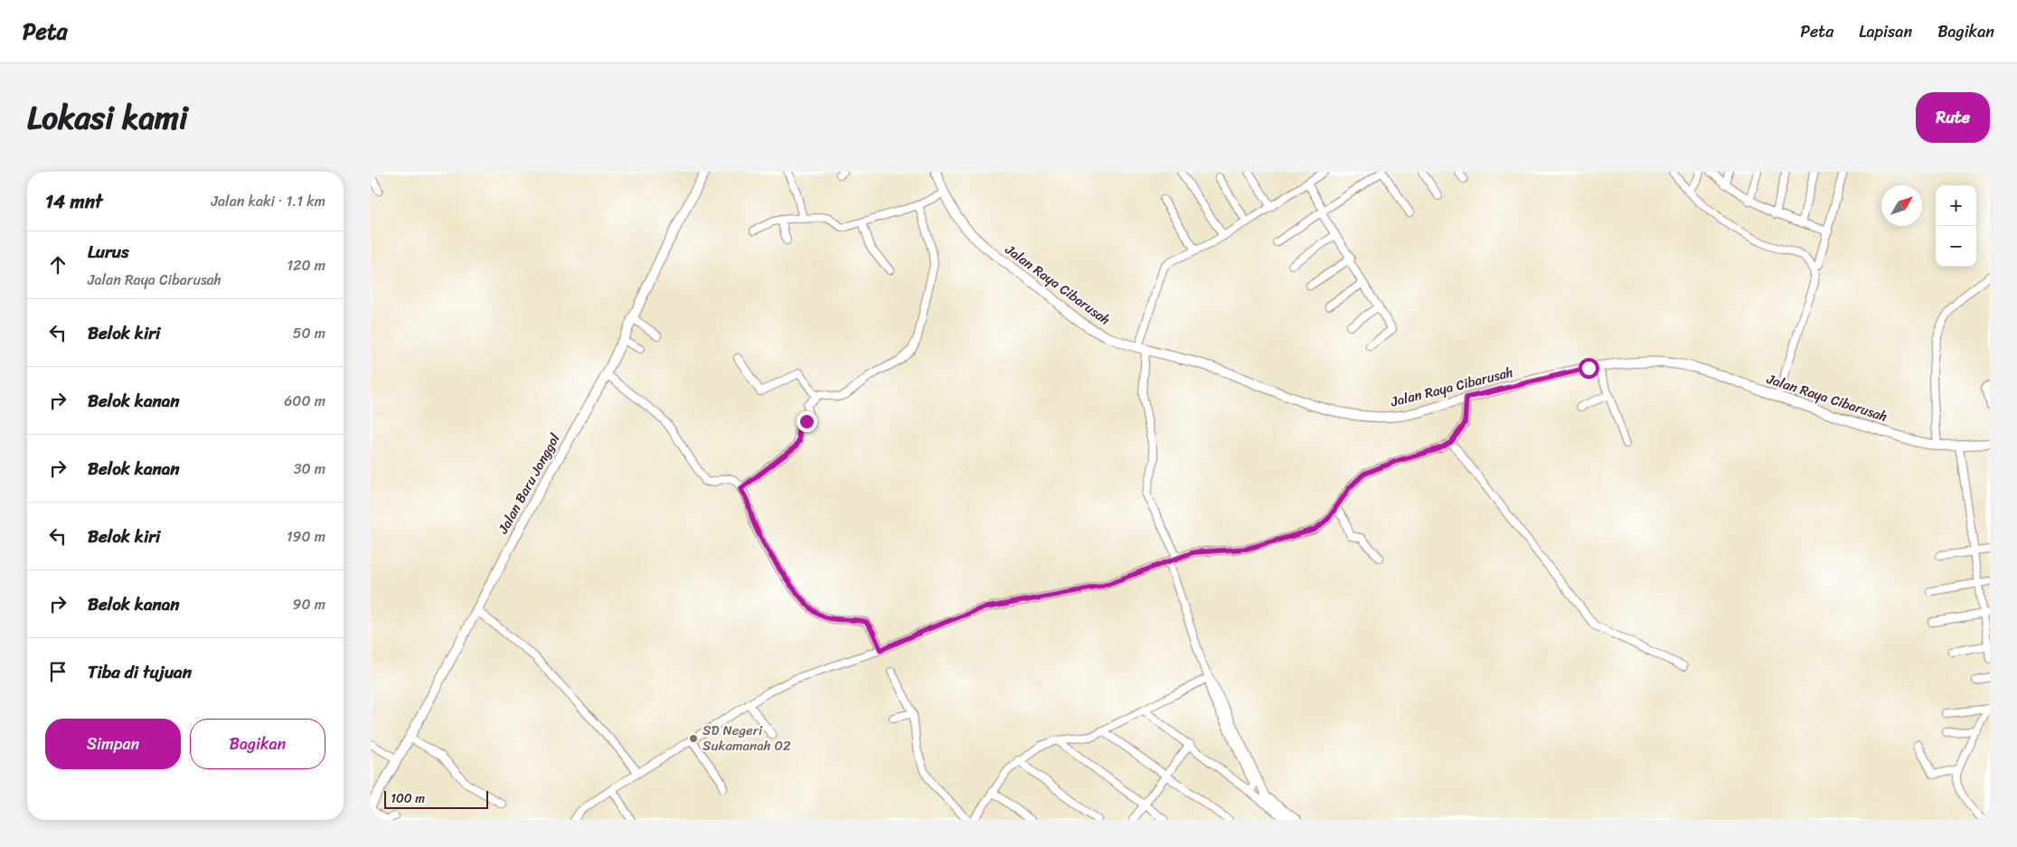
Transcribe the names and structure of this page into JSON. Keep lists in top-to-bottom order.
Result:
{
  "streets": {
    "main road": ["Jalan Raya Cibarusah", "Jalan Baru Jonggol"]
  },
  "places": ["SD Negeri Sukamanah 02"],
  "scale_bar": "100 m",
  "north": "top right",
  "page": {
    "header": "Peta",
    "nav": ["Peta", "Lapisan", "Bagikan"],
    "title": "Lokasi kami",
    "buttons": [
      "Rute",
      ["Simpan", "Bagikan"]
    ],
    "heading": ["14 mnt", "Jalan kaki · 1.1 km"],
    "map_buttons": ["+", "−"],
    "list": [
      ["Lurus", "Jalan Raya Cibarusah", "120 m"],
      ["Belok kiri", "50 m"],
      ["Belok kanan", "600 m"],
      ["Belok kanan", "30 m"],
      ["Belok kiri", "190 m"],
      ["Belok kanan", "90 m"],
      "Tiba di tujuan"
    ],
    "scale": "100 m"
  }
}
